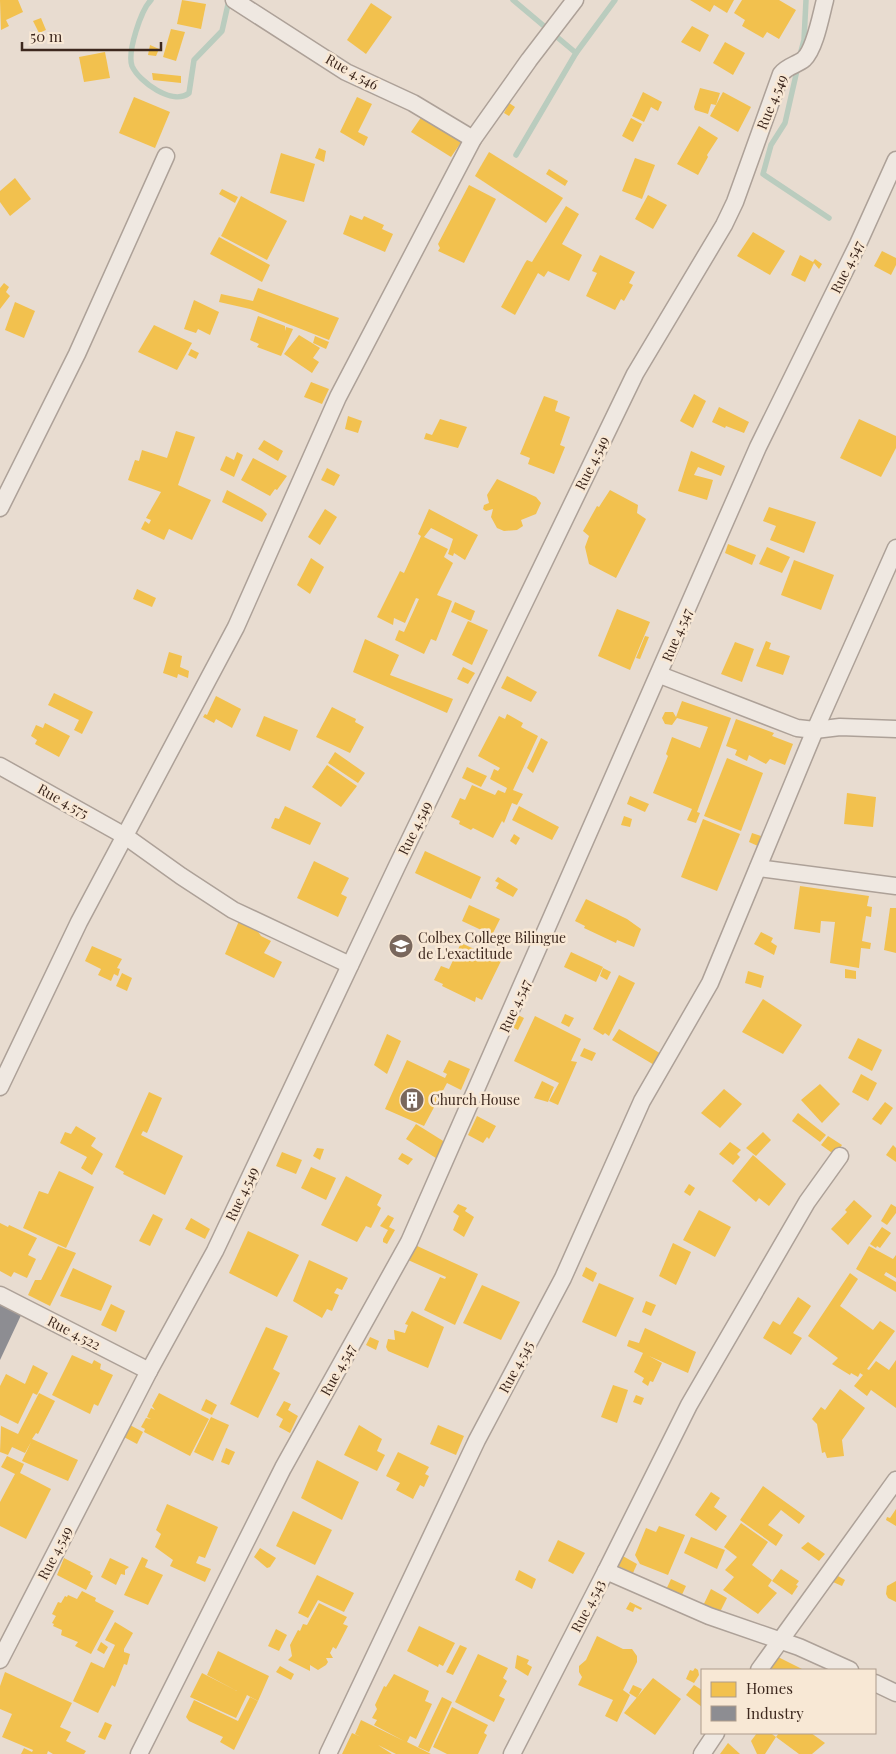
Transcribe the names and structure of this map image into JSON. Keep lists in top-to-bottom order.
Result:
{
  "streets": {
    "street": [
      "Rue 4.546",
      "Rue 4.549",
      "Rue 4.547",
      "Rue 4.575",
      "Rue 4.522",
      "Rue 4.545",
      "Rue 4.543"
    ]
  },
  "crossings": [
    ["Rue 4.549", "Rue 4.575"],
    ["Rue 4.549", "Rue 4.522"]
  ],
  "places": {
    "school or university": ["Colbex College Bilingue de L'exactitude"],
    "building": ["Church House"]
  },
  "legend": ["Homes", "Industry"],
  "scale_bar": "50 m"
}
